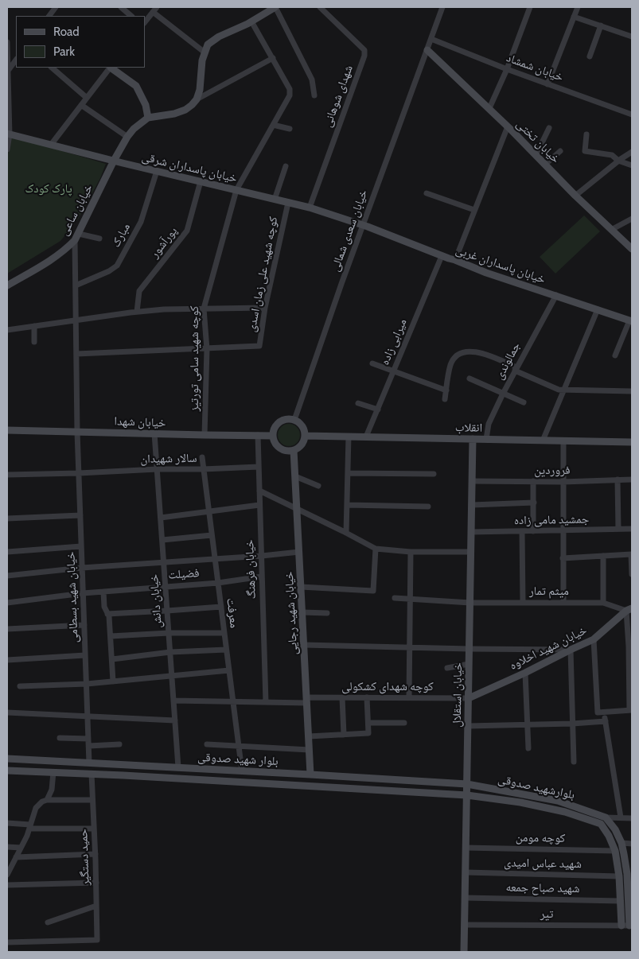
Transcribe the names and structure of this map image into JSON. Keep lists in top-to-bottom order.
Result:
{
  "streets": {
    "street": [
      "خیابان شمشاد",
      "شهدای شوهانی",
      "خیابان تختی",
      "خیابان پاسداران شرقی",
      "خیابان ساعی",
      "خیابان سعدی شمالی",
      "مبارک",
      "پورآشور",
      "خیابان پاسداران غربی",
      "کوچه شهید علی زمان اسدی",
      "میرابی زاده",
      "کوچه شهید سامی تورتیز",
      "جمالوندی",
      "خیابان شهدا",
      "انقلاب",
      "سالار شهیدان",
      "فروردین",
      "جمشید مامی زاده",
      "خیابان فرهنگ",
      "فضیلت",
      "میثم تمار",
      "خیابان شهید بسطامی",
      "خیابان دانش",
      "معرفت",
      "خیابان شهید رجایی",
      "خیابان شهید اخلاوه",
      "کوچه شهدای کشکولی",
      "خیابان استقلال",
      "بلوار شهید صدوقی",
      "بلوارشهید صدوقی",
      "کوچه مومن",
      "حمید دستگیر",
      "شهید عباس امیدی",
      "شهید صباح جمعه",
      "تیر"
    ]
  },
  "crossings": [
    ["خیابان شمشاد", "خیابان سعدی شمالی"],
    ["شهدای شوهانی", "خیابان پاسداران شرقی"],
    ["خیابان تختی", "خیابان سعدی شمالی"],
    ["خیابان پاسداران شرقی", "خیابان ساعی"],
    ["خیابان پاسداران شرقی", "خیابان سعدی شمالی"],
    ["خیابان پاسداران شرقی", "مبارک"],
    ["خیابان پاسداران شرقی", "پورآشور"],
    ["خیابان پاسداران شرقی", "خیابان پاسداران غربی"],
    ["خیابان پاسداران شرقی", "کوچه شهید علی زمان اسدی"],
    ["خیابان پاسداران شرقی", "کوچه شهید سامی تورتیز"],
    ["خیابان ساعی", "خیابان شهید بسطامی"],
    ["خیابان سعدی شمالی", "خیابان پاسداران غربی"],
    ["خیابان سعدی شمالی", "خیابان شهدا"],
    ["خیابان سعدی شمالی", "انقلاب"],
    ["خیابان سعدی شمالی", "خیابان شهید رجایی"],
    ["مبارک", "خیابان شهید بسطامی"],
    ["خیابان پاسداران غربی", "میرابی زاده"],
    ["خیابان پاسداران غربی", "جمالوندی"],
    ["کوچه شهید علی زمان اسدی", "کوچه شهید سامی تورتیز"],
    ["میرابی زاده", "انقلاب"],
    ["کوچه شهید سامی تورتیز", "خیابان شهدا"],
    ["جمالوندی", "انقلاب"],
    ["خیابان شهدا", "انقلاب"],
    ["خیابان شهدا", "خیابان فرهنگ"],
    ["خیابان شهدا", "خیابان شهید بسطامی"],
    ["خیابان شهدا", "خیابان دانش"],
    ["خیابان شهدا", "خیابان شهید رجایی"],
    ["انقلاب", "خیابان شهید رجایی"],
    ["انقلاب", "خیابان استقلال"],
    ["سالار شهیدان", "خیابان فرهنگ"],
    ["سالار شهیدان", "خیابان شهید بسطامی"],
    ["سالار شهیدان", "خیابان دانش"],
    ["سالار شهیدان", "معرفت"],
    ["فروردین", "خیابان استقلال"],
    ["جمشید مامی زاده", "خیابان استقلال"],
    ["خیابان فرهنگ", "فضیلت"],
    ["خیابان فرهنگ", "کوچه شهدای کشکولی"],
    ["فضیلت", "خیابان شهید بسطامی"],
    ["فضیلت", "خیابان دانش"],
    ["فضیلت", "معرفت"],
    ["میثم تمار", "خیابان شهید اخلاوه"],
    ["میثم تمار", "خیابان استقلال"],
    ["خیابان شهید بسطامی", "بلوار شهید صدوقی"],
    ["خیابان دانش", "کوچه شهدای کشکولی"],
    ["خیابان دانش", "بلوار شهید صدوقی"],
    ["معرفت", "کوچه شهدای کشکولی"],
    ["معرفت", "بلوار شهید صدوقی"],
    ["خیابان شهید رجایی", "کوچه شهدای کشکولی"],
    ["خیابان شهید رجایی", "بلوار شهید صدوقی"],
    ["خیابان شهید اخلاوه", "کوچه شهدای کشکولی"],
    ["خیابان شهید اخلاوه", "خیابان استقلال"],
    ["کوچه شهدای کشکولی", "خیابان استقلال"],
    ["خیابان استقلال", "بلوار شهید صدوقی"],
    ["خیابان استقلال", "بلوارشهید صدوقی"],
    ["خیابان استقلال", "کوچه مومن"],
    ["خیابان استقلال", "شهید عباس امیدی"],
    ["خیابان استقلال", "شهید صباح جمعه"],
    ["خیابان استقلال", "تیر"],
    ["بلوار شهید صدوقی", "بلوارشهید صدوقی"],
    ["بلوار شهید صدوقی", "حمید دستگیر"]
  ],
  "parks": ["پارک کودک"],
  "legend": ["Road", "Park"]
}
